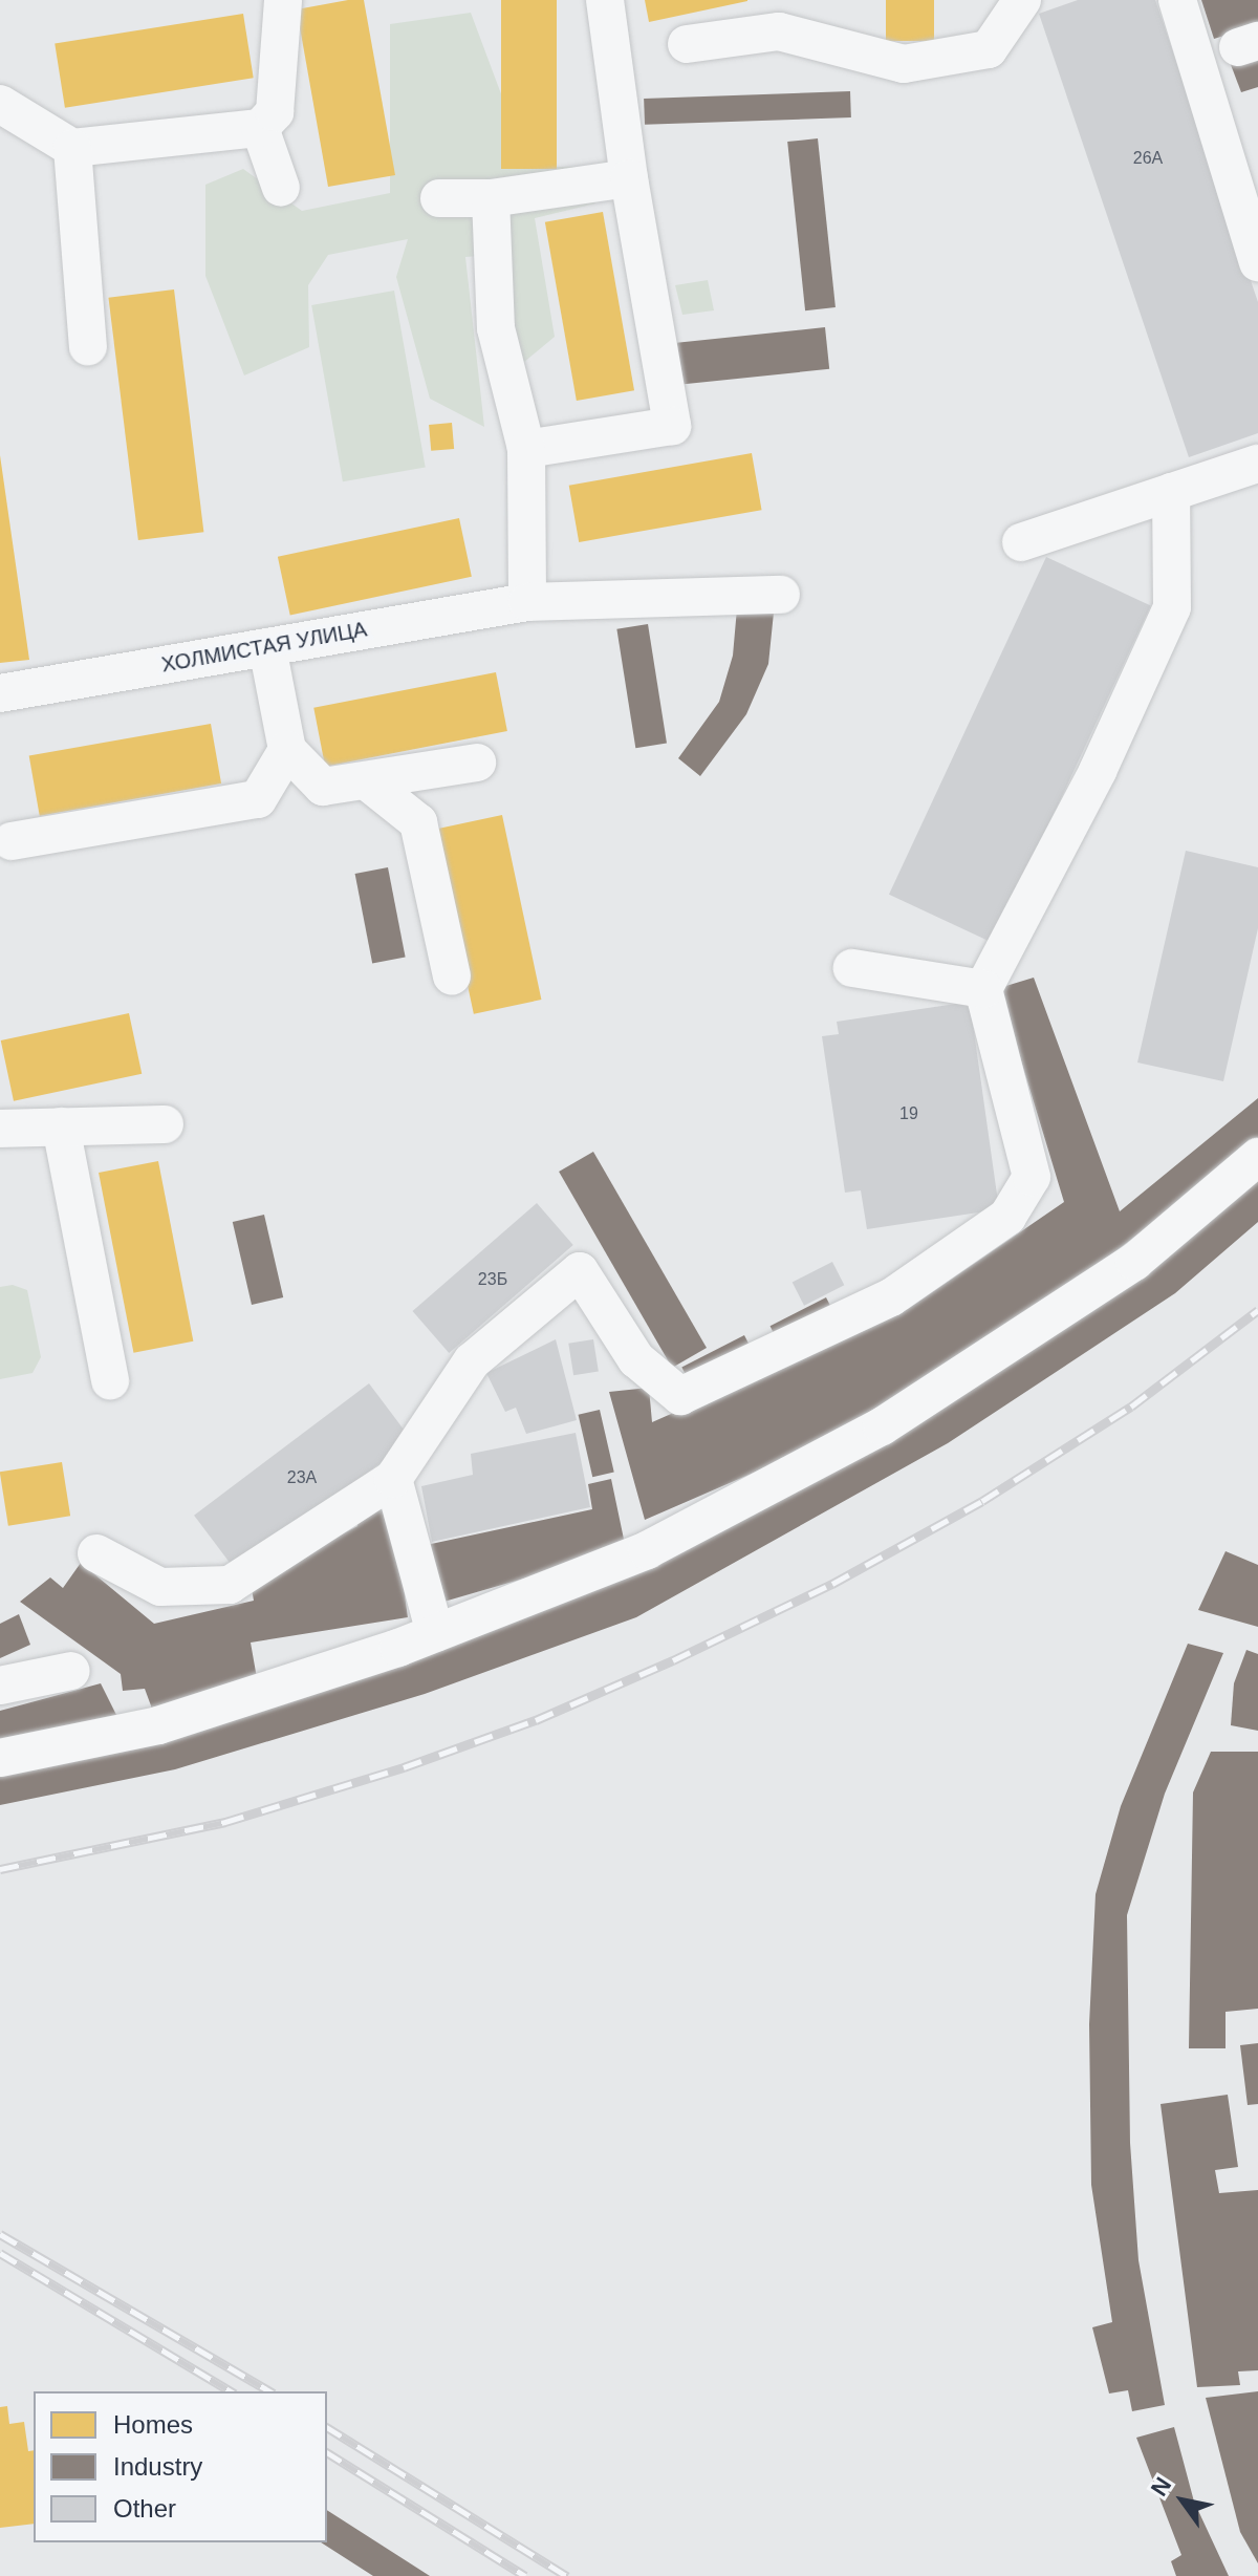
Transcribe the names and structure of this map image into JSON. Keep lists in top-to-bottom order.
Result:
{
  "streets": {
    "street": ["ХОЛМИСТАЯ УЛИЦА"]
  },
  "house_numbers": [
    "26А",
    "19",
    "23Б",
    "23А"
  ],
  "legend": ["Homes", "Industry", "Other"],
  "north": "top left"
}
